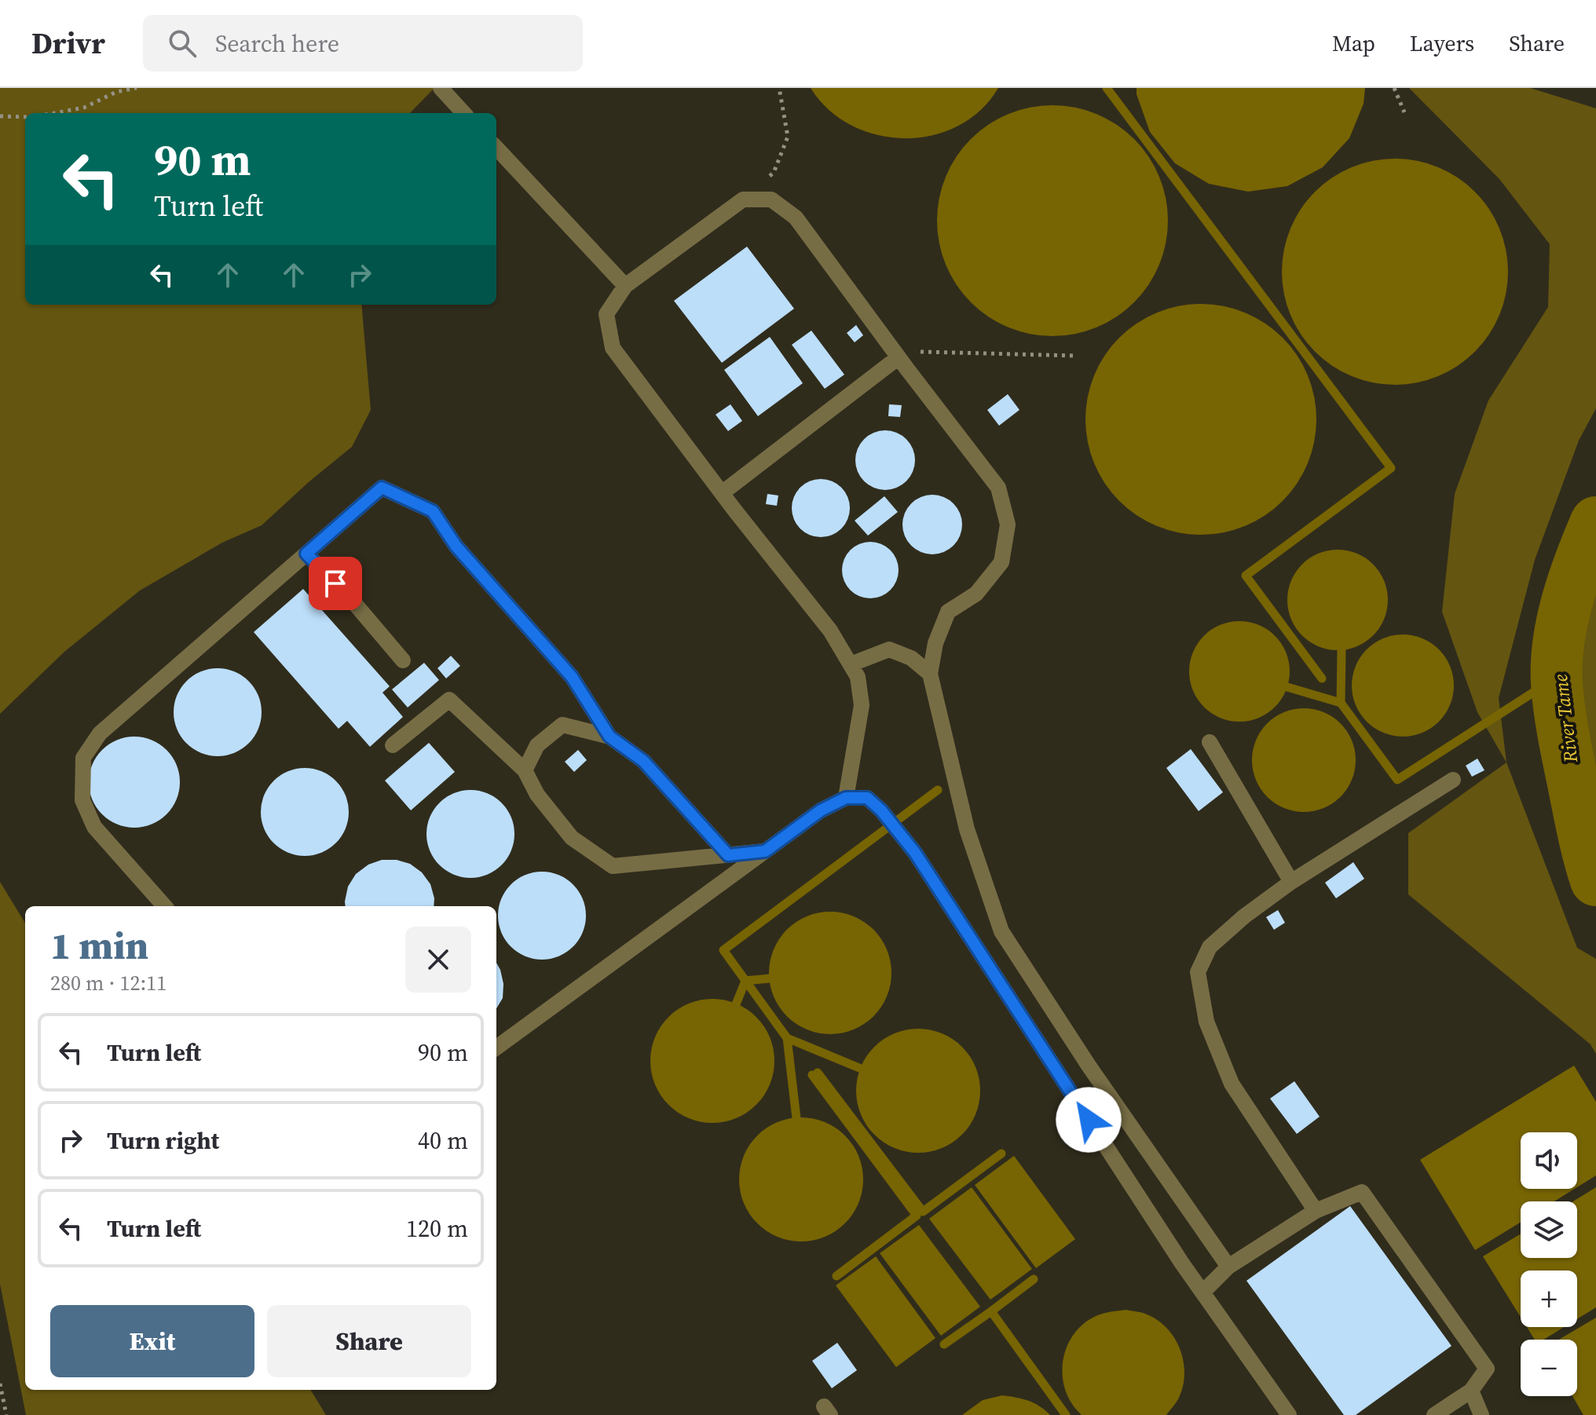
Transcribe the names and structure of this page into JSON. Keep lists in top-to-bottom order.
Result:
{
  "water": ["River Tame"],
  "page": {
    "header": "Drivr",
    "search": "Search here",
    "nav": ["Map", "Layers", "Share"],
    "turn": ["90 m", "Turn left"],
    "heading": ["1 min", "280 m · 12:11"],
    "list": [
      {
        "name": "Turn left",
        "value": "90 m"
      },
      {
        "name": "Turn right",
        "value": "40 m"
      },
      {
        "name": "Turn left",
        "value": "120 m"
      }
    ],
    "map_buttons": ["+", "−"],
    "buttons": ["Exit", "Share"]
  }
}
